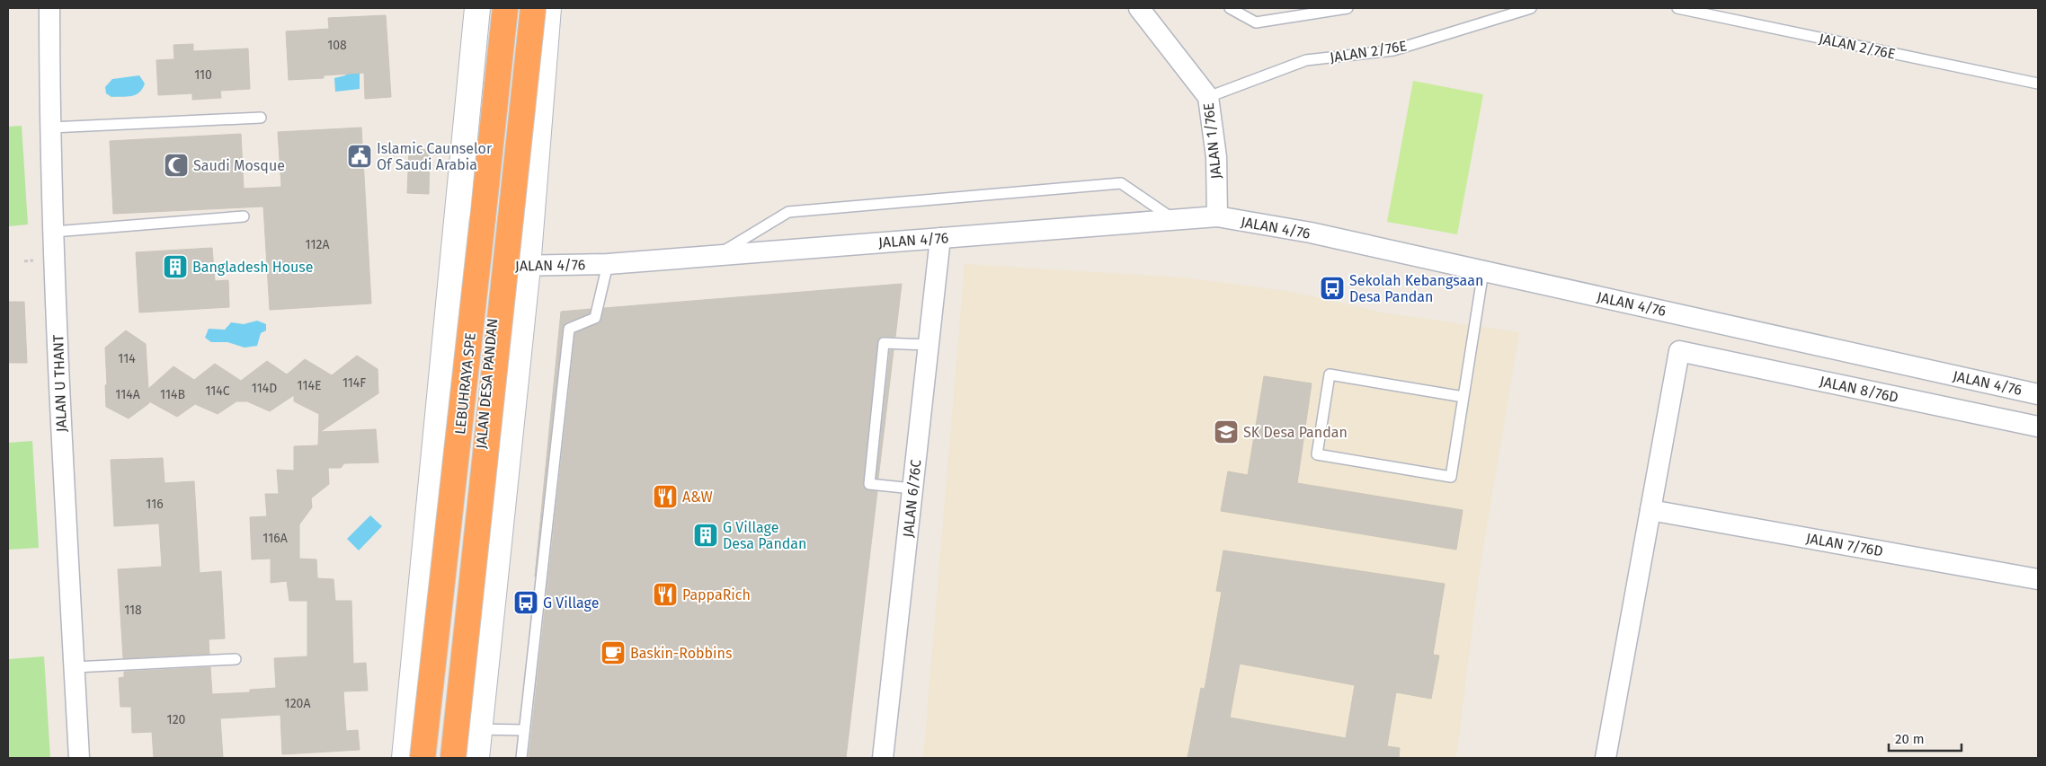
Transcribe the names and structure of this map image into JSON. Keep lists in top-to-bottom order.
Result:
{
  "streets": {
    "highway": ["LEBUHRAYA SPE"],
    "street": [
      "JALAN 1/76E",
      "JALAN 4/76",
      "JALAN U THANT",
      "JALAN DESA PANDAN",
      "JALAN 8/76D",
      "JALAN 6/76C",
      "JALAN 7/76D"
    ],
    "lane": ["JALAN 2/76E"]
  },
  "crossings": [
    ["JALAN 2/76E", "JALAN 1/76E"],
    ["JALAN 1/76E", "JALAN 4/76"],
    ["JALAN 4/76", "JALAN DESA PANDAN"],
    ["JALAN 4/76", "JALAN 6/76C"],
    ["JALAN 8/76D", "JALAN 7/76D"]
  ],
  "places": {
    "public building": ["Islamic Caunselor Of Saudi Arabia"],
    "mosque": ["Saudi Mosque"],
    "building": ["Bangladesh House", "G Village Desa Pandan"],
    "bus stop": ["Sekolah Kebangsaan Desa Pandan", "G Village"],
    "school or university": ["SK Desa Pandan"],
    "restaurant": ["A&W", "PappaRich"],
    "cafe": ["Baskin-Robbins"]
  },
  "house_numbers": [
    "108",
    "110",
    "112A",
    "114",
    "114F",
    "114E",
    "114D",
    "114C",
    "114A",
    "114B",
    "116",
    "116A",
    "118",
    "120A",
    "120"
  ],
  "scale_bar": "20 m"
}
